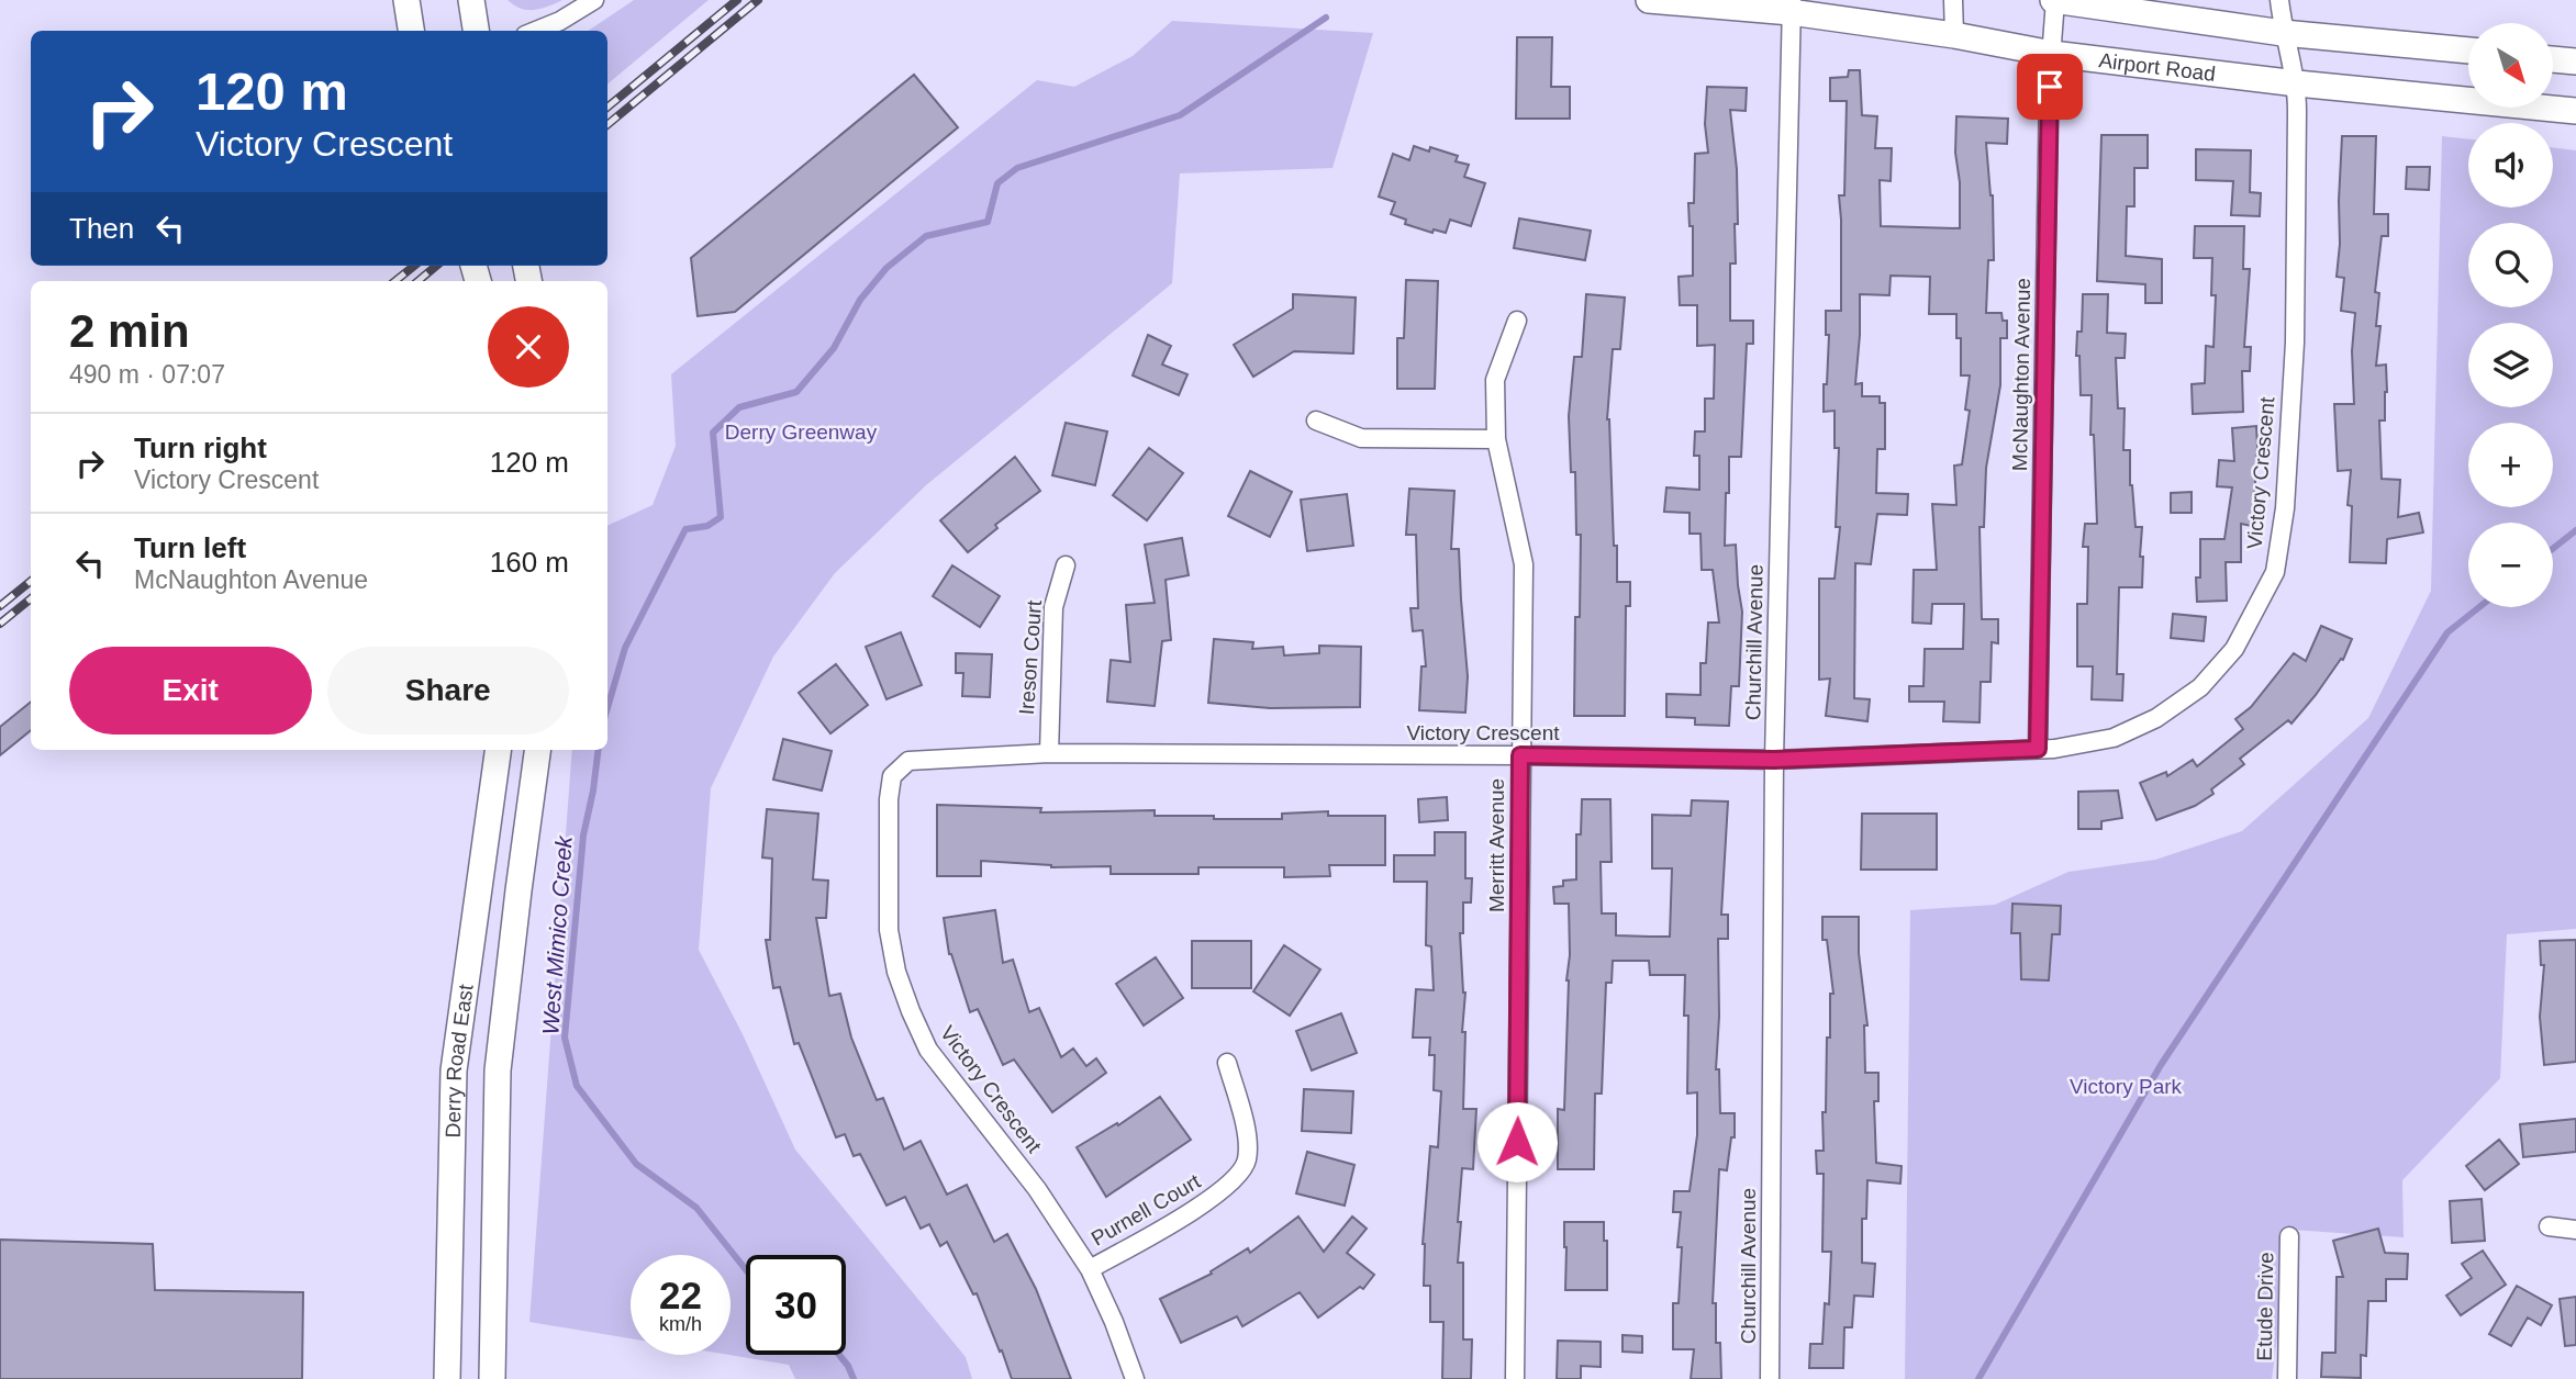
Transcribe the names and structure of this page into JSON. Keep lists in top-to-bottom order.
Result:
{
  "streets": {
    "main road": ["Airport Road", "Derry Road East"],
    "street": [
      "McNaughton Avenue",
      "Victory Crescent",
      "Churchill Avenue",
      "Ireson Court",
      "Merritt Avenue",
      "Purnell Court",
      "Etude Drive"
    ]
  },
  "crossings": [
    ["Airport Road", "McNaughton Avenue"],
    ["Airport Road", "Victory Crescent"],
    ["Airport Road", "Churchill Avenue"],
    ["McNaughton Avenue", "Victory Crescent"],
    ["Victory Crescent", "Churchill Avenue"],
    ["Victory Crescent", "Ireson Court"],
    ["Victory Crescent", "Merritt Avenue"],
    ["Victory Crescent", "Purnell Court"]
  ],
  "water": ["West Mimico Creek"],
  "parks": ["Derry Greenway", "Victory Park"],
  "north": "bottom right",
  "page": {
    "map_buttons": ["+", "−"],
    "turn": ["120 m", "Victory Crescent"],
    "then": "Then",
    "heading": ["2 min", "490 m · 07:07"],
    "list": [
      {
        "name": "Turn right",
        "note": "Victory Crescent",
        "value": "120 m"
      },
      {
        "name": "Turn left",
        "note": "McNaughton Avenue",
        "value": "160 m"
      }
    ],
    "buttons": ["Exit", "Share"],
    "speed": "22 km/h",
    "limit": "30"
  }
}
